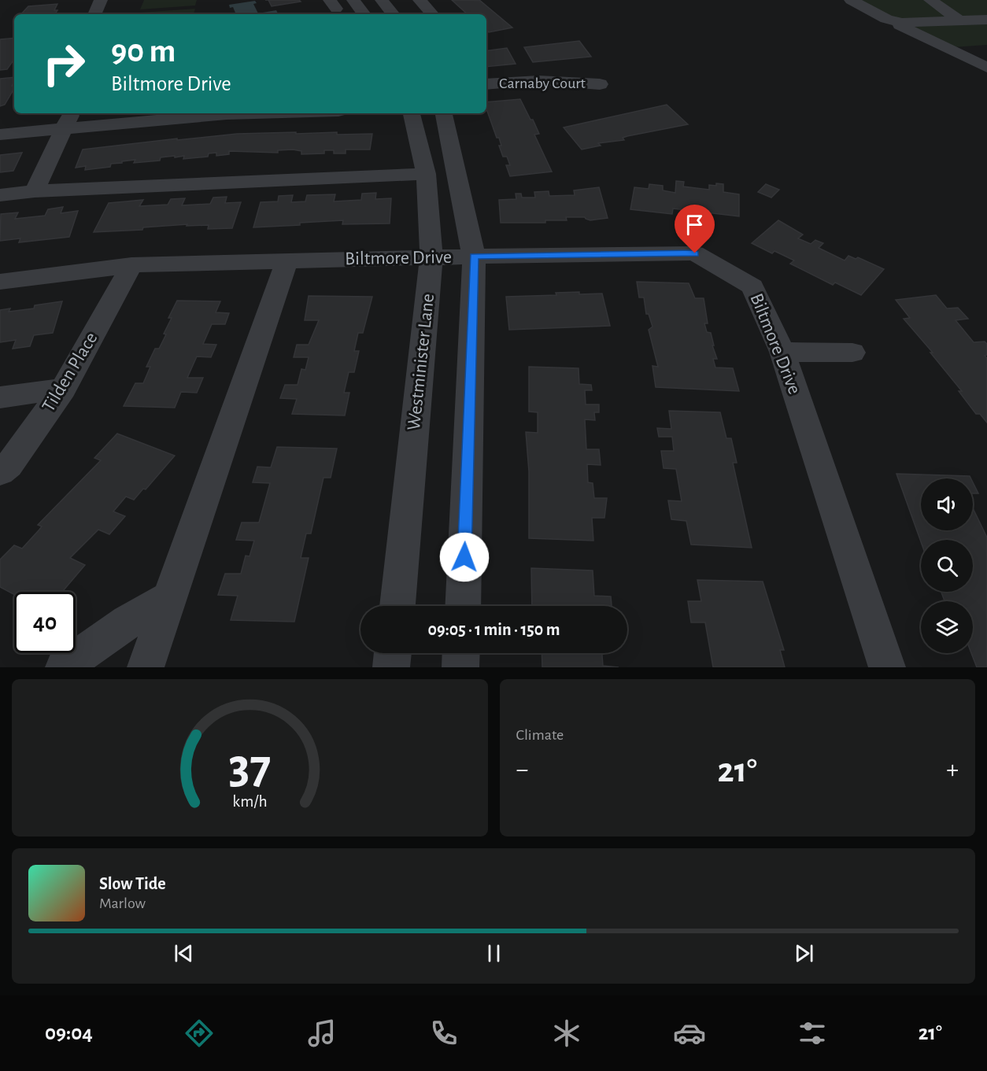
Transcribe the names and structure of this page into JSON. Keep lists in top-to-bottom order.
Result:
{
  "streets": {
    "street": [
      "Carnaby Court",
      "Biltmore Drive",
      "Westminister Lane",
      "Tilden Place"
    ]
  },
  "crossings": [
    ["Biltmore Drive", "Westminister Lane"],
    ["Biltmore Drive", "Tilden Place"]
  ],
  "page": {
    "turn": ["90 m", "Biltmore Drive"],
    "limit": "40",
    "trip": "09:05 · 1 min · 150 m",
    "tile": "Climate",
    "heat": ["−", "21°", "+"],
    "song": ["Slow Tide", "Marlow"],
    "tabs": ["09:04", "21°"],
    "gauge": ["37", "km/h"]
  }
}
